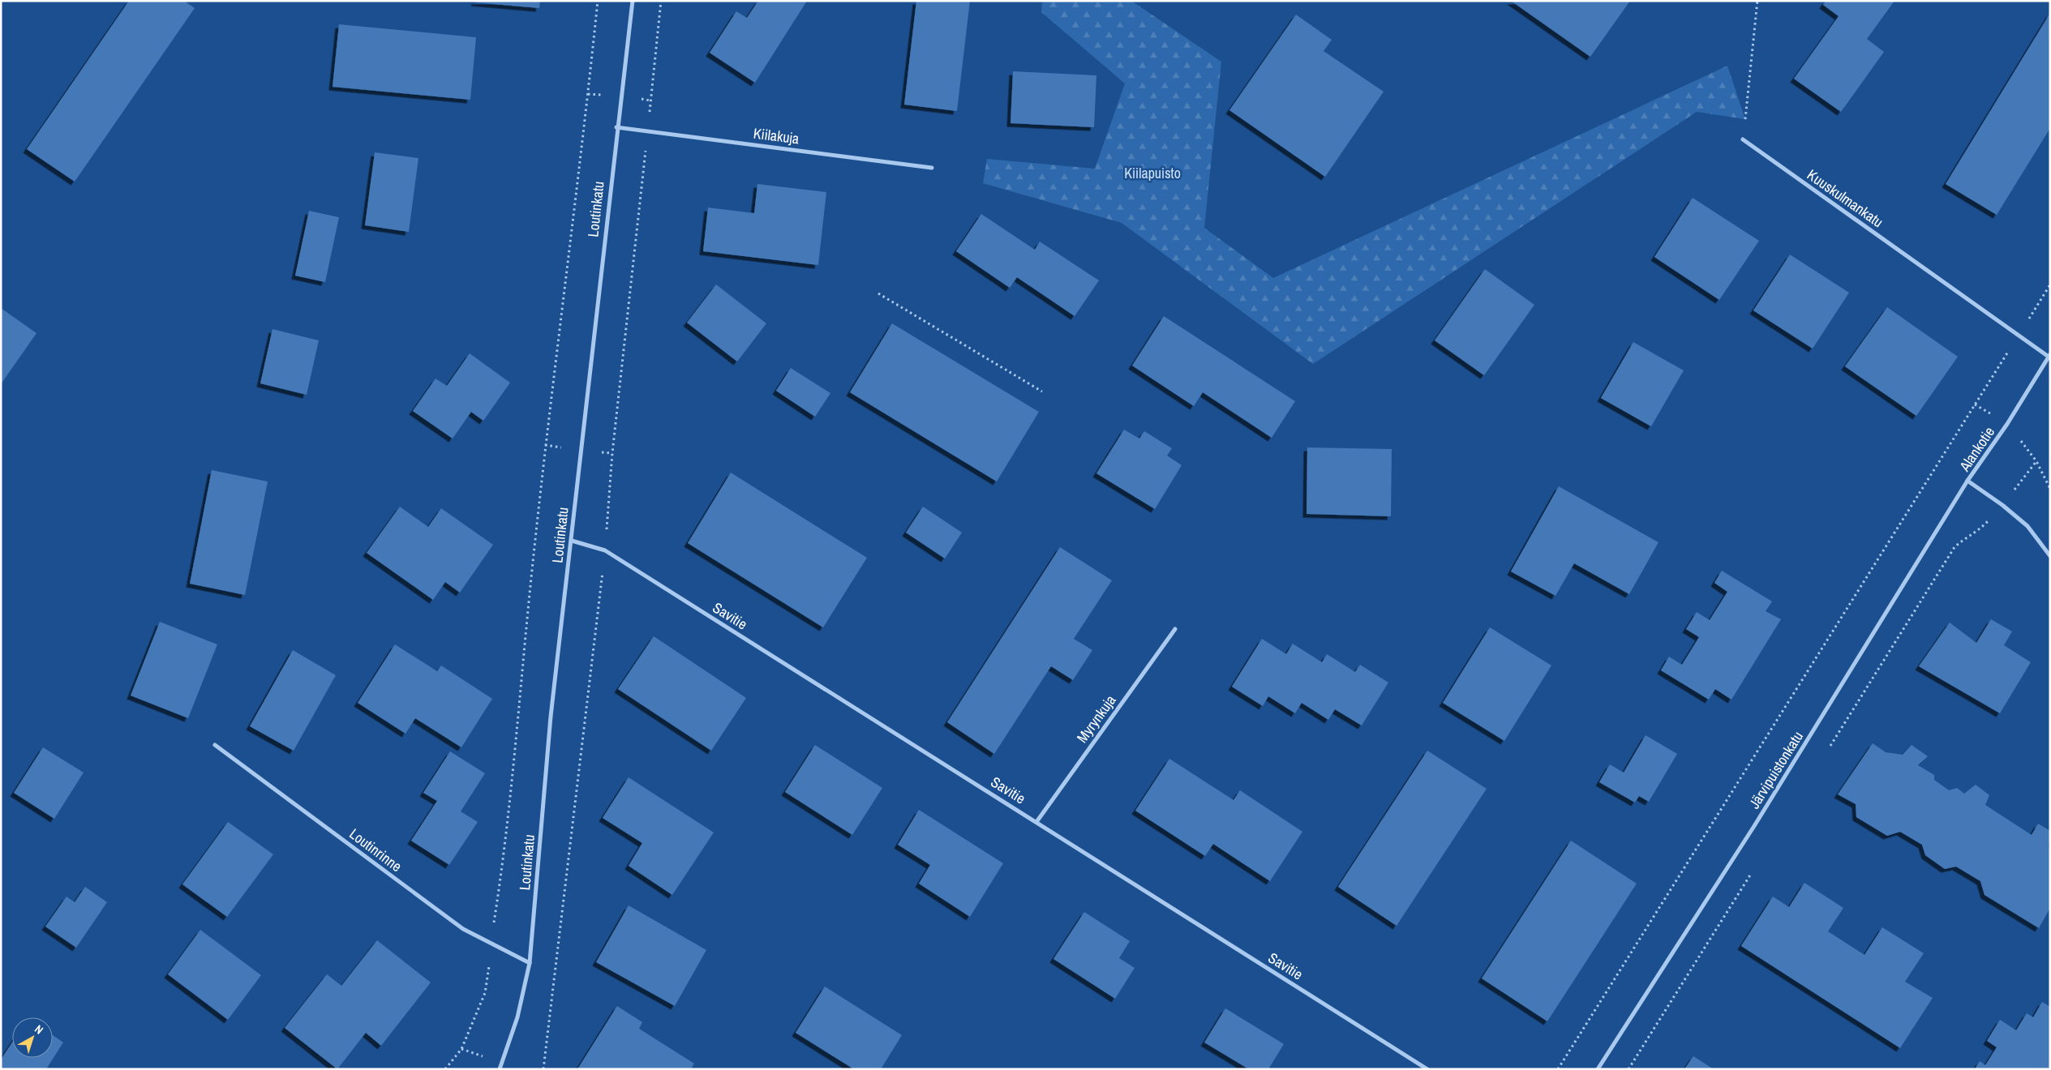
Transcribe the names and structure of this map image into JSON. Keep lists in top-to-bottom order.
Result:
{
  "streets": {
    "street": [
      "Kiilakuja",
      "Kuuskulmankatu",
      "Loutinkatu",
      "Alankotie",
      "Savitie",
      "Myrynkuja",
      "Järvipuistonkatu",
      "Loutinrinne"
    ]
  },
  "crossings": [
    ["Kiilakuja", "Loutinkatu"],
    ["Kuuskulmankatu", "Alankotie"],
    ["Loutinkatu", "Savitie"],
    ["Loutinkatu", "Loutinrinne"],
    ["Alankotie", "Järvipuistonkatu"],
    ["Savitie", "Myrynkuja"]
  ],
  "parks": ["Kiilapuisto"],
  "north": "top right"
}
